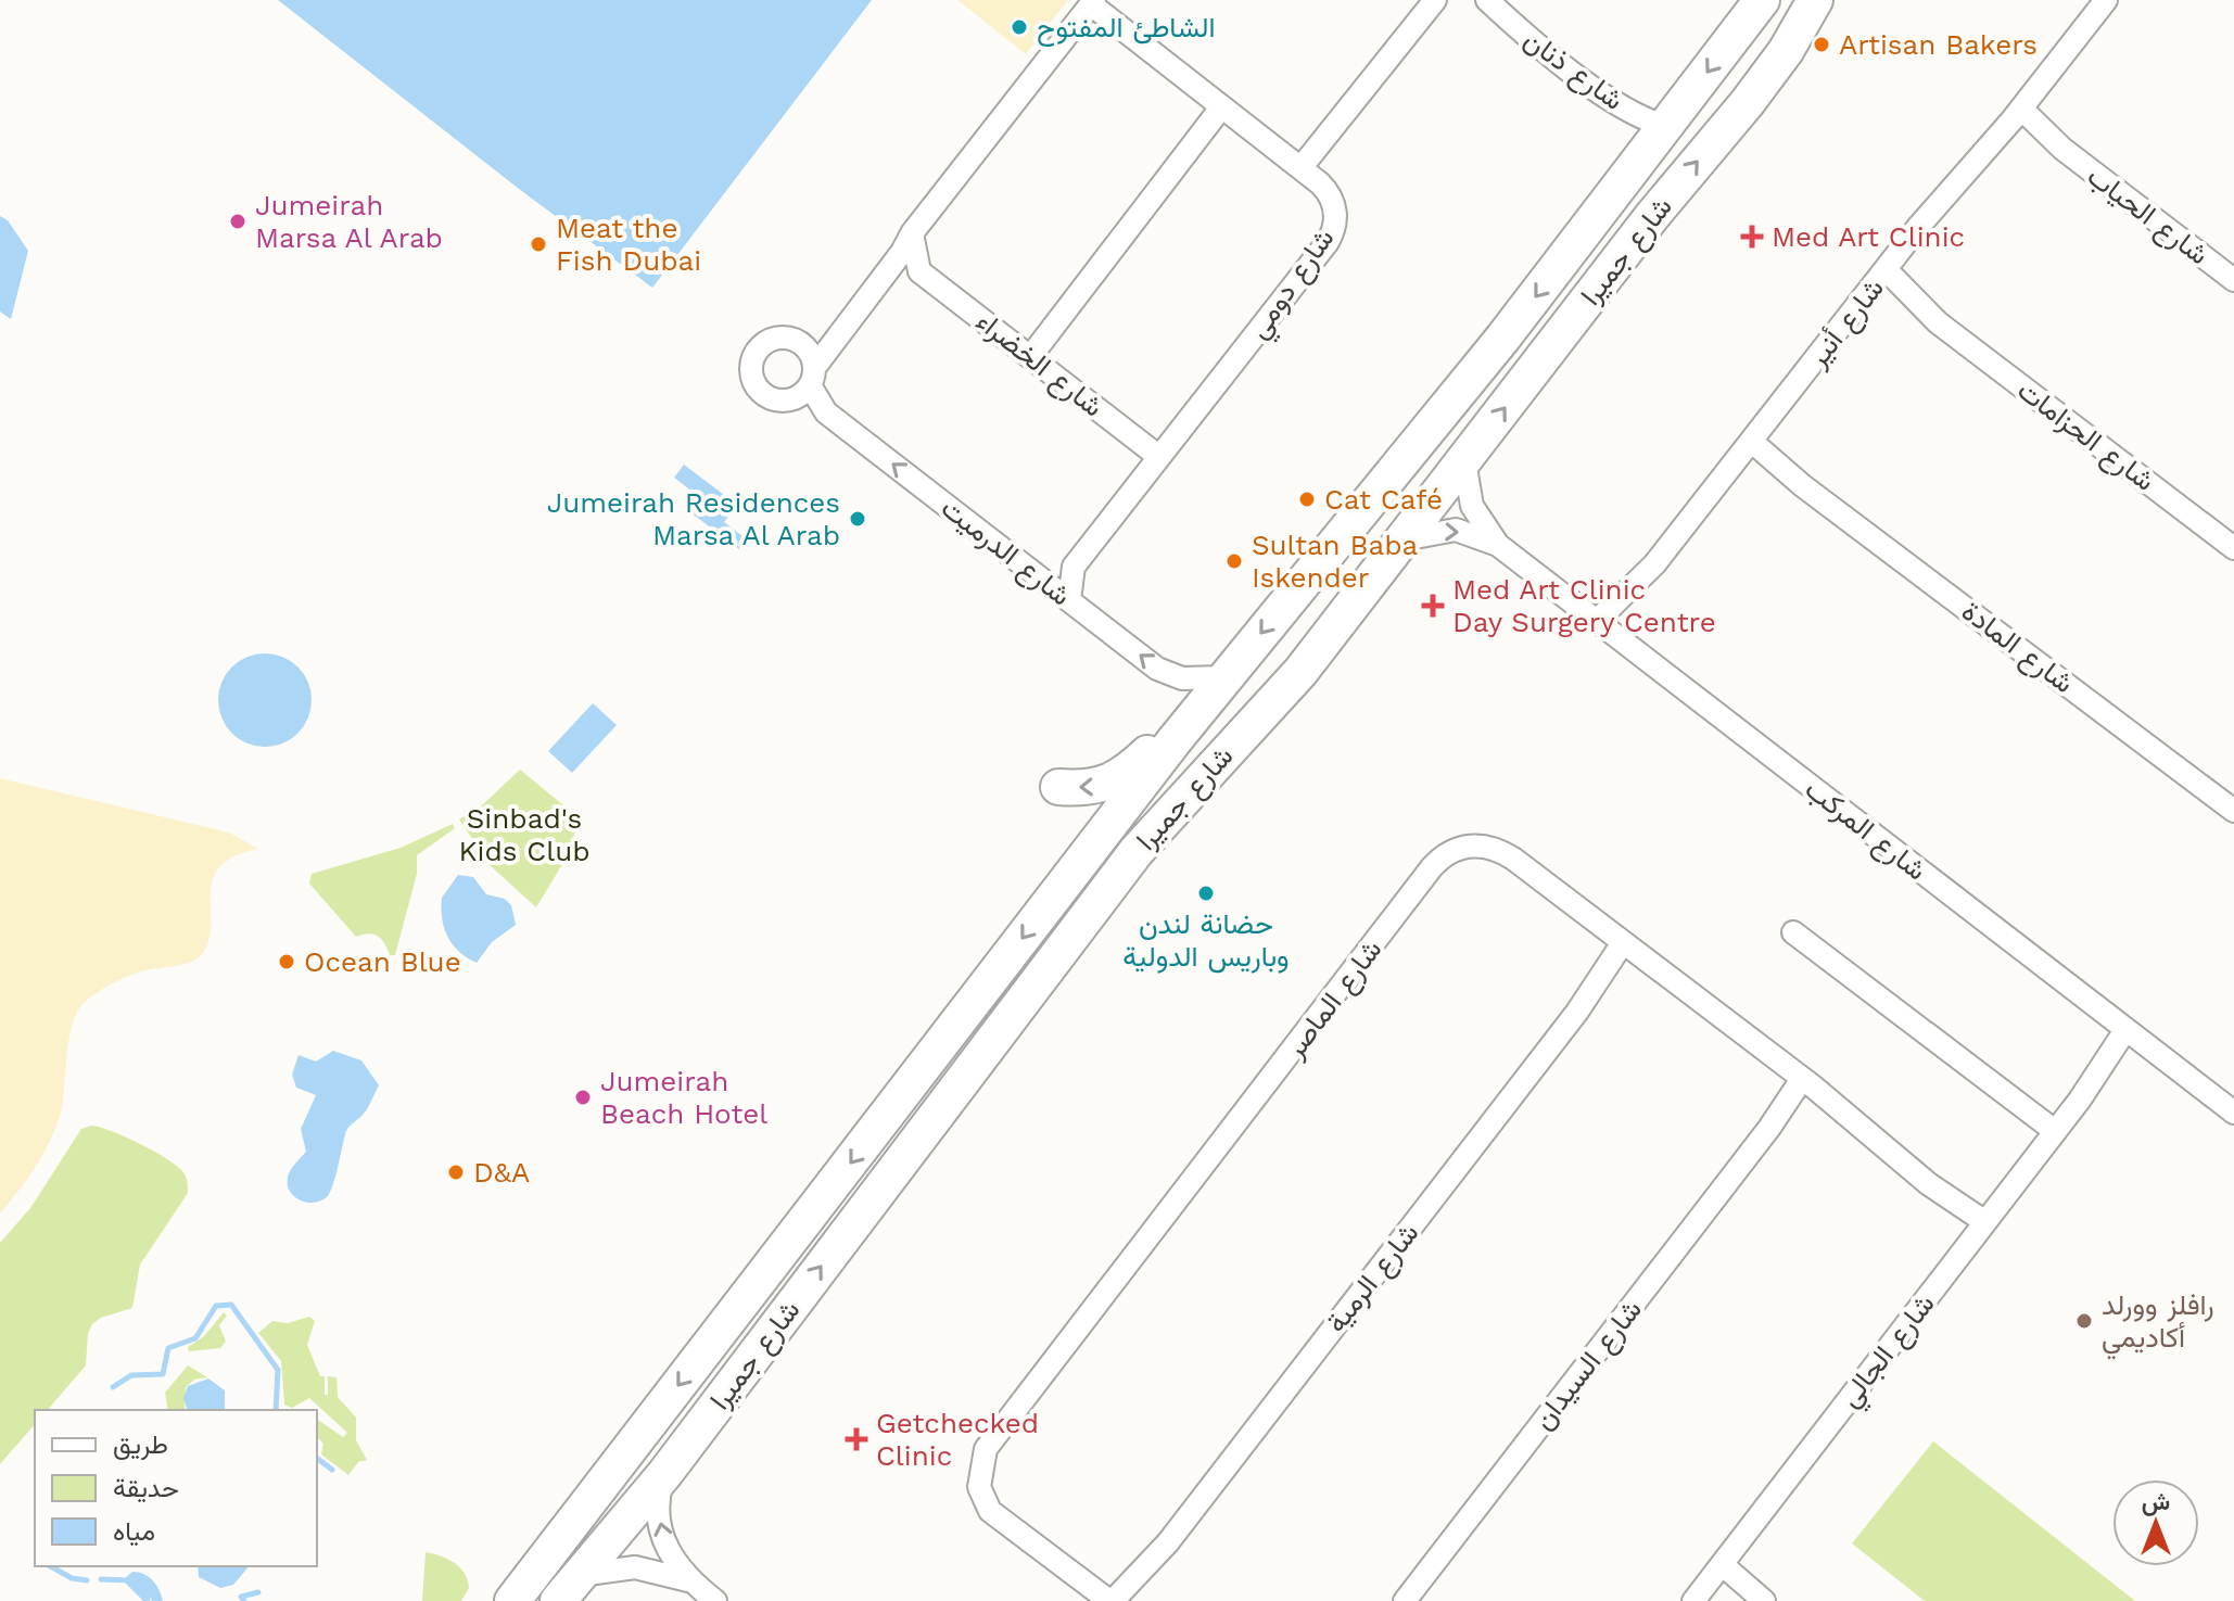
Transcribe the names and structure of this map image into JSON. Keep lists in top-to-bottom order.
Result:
{
  "streets": {
    "main road": ["شارع جميرا"],
    "street": [
      "شارع ذنان",
      "شارع الحياب",
      "شارع دومي",
      "شارع أنير",
      "شارع الخضراء",
      "شارع الحزامات",
      "شارع الدرميت",
      "شارع المادة",
      "شارع المركب",
      "شارع الماصر",
      "شارع الرمية",
      "شارع الجالي",
      "شارع السيدان"
    ]
  },
  "crossings": [
    ["شارع ذنان", "شارع جميرا"],
    ["شارع الحياب", "شارع أنير"],
    ["شارع جميرا", "شارع الدرميت"],
    ["شارع جميرا", "شارع المركب"],
    ["شارع دومي", "شارع الخضراء"],
    ["شارع أنير", "شارع الحزامات"],
    ["شارع أنير", "شارع المادة"],
    ["شارع أنير", "شارع المركب"],
    ["شارع المركب", "شارع الجالي"],
    ["شارع الماصر", "شارع الرمية"],
    ["شارع الماصر", "شارع الجالي"],
    ["شارع الماصر", "شارع السيدان"]
  ],
  "one_way": ["شارع الدرميت"],
  "parks": ["Sinbad's Kids Club"],
  "places": {
    "other": [
      "الشاطئ المفتوح",
      "Artisan Bakers",
      "Jumeirah Marsa Al Arab",
      "Meat the Fish Dubai",
      "Cat Café",
      "Jumeirah Residences Marsa Al Arab",
      "Sultan Baba Iskender",
      "حضانة لندن وباريس الدولية",
      "Ocean Blue",
      "Jumeirah Beach Hotel",
      "D&A",
      "رافلز وورلد أكاديمي"
    ],
    "health": ["Med Art Clinic", "Med Art Clinic Day Surgery Centre", "Getchecked Clinic"]
  },
  "legend": ["طريق", "حديقة", "مياه"],
  "north": "top"
}
